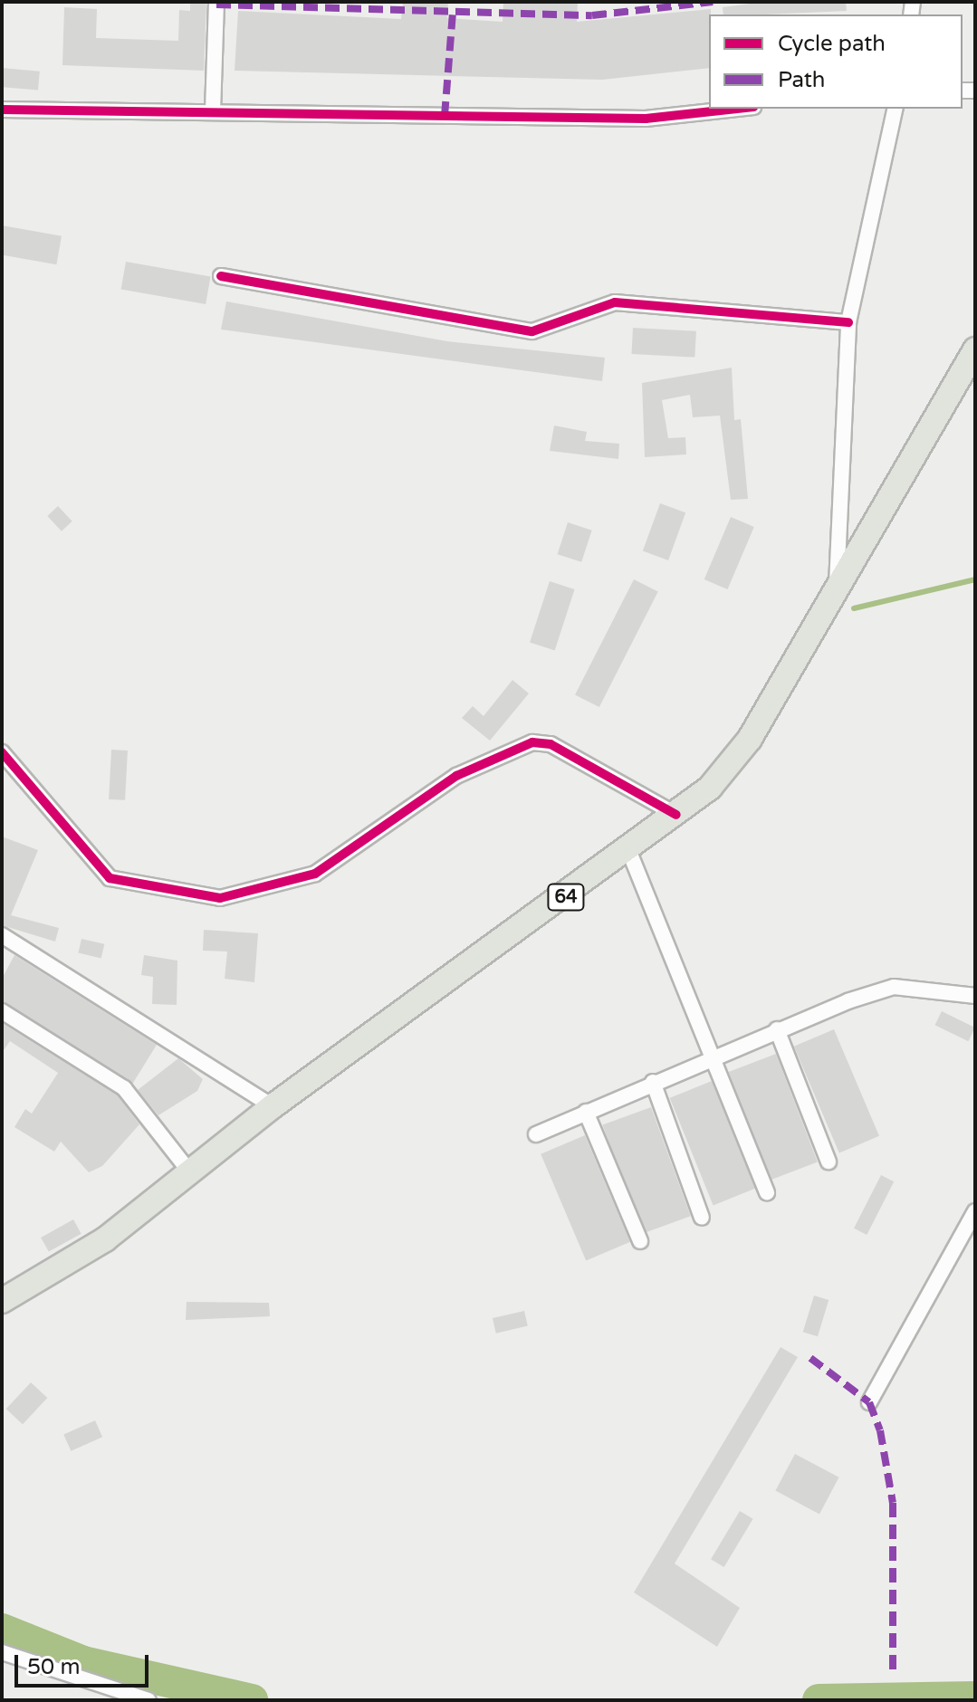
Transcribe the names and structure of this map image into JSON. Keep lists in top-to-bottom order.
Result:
{
  "streets": {
    "main road": ["64"]
  },
  "legend": ["Cycle path", "Path"],
  "scale_bar": "50 m"
}
